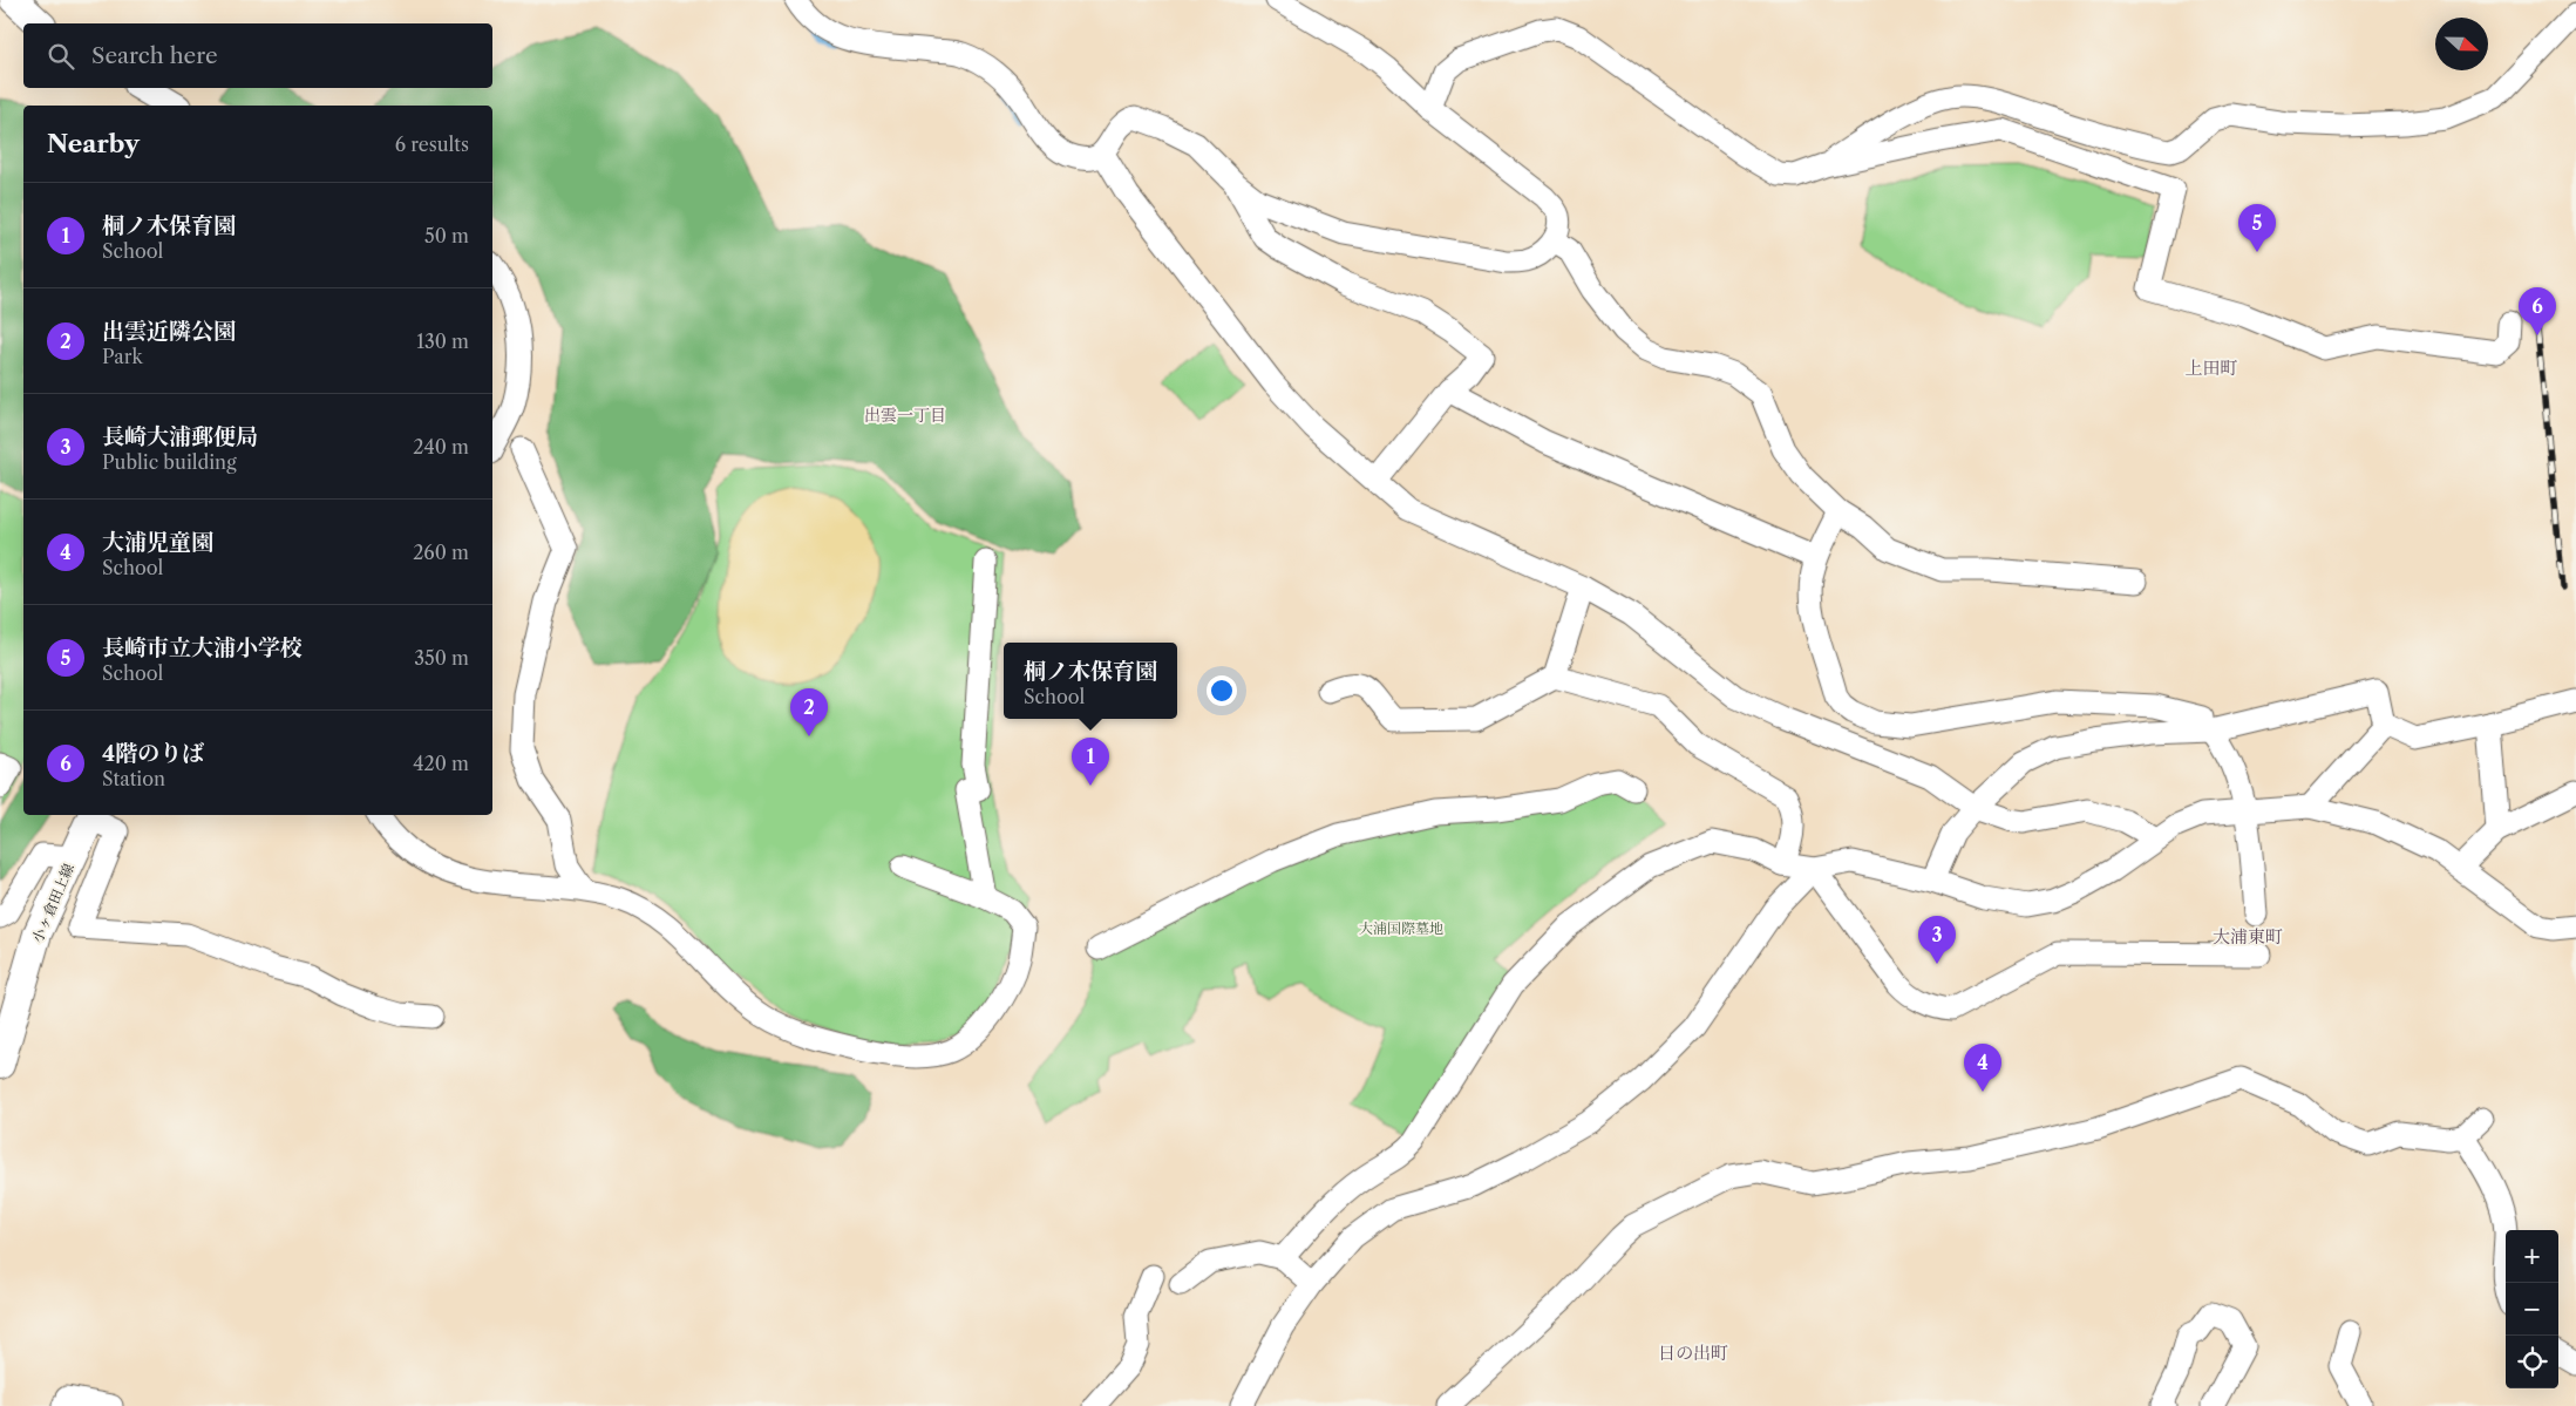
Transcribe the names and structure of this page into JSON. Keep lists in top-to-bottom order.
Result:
{
  "streets": {
    "main road": ["小ヶ倉田上線"]
  },
  "districts": [
    "上田町",
    "出雲一丁目",
    "大浦東町",
    "日の出町"
  ],
  "parks": ["大浦国際墓地"],
  "north": "right",
  "page": {
    "search": "Search here",
    "heading": ["Nearby", "6 results"],
    "list": [
      {
        "mark": "1",
        "name": "桐ノ木保育園",
        "note": "School",
        "value": "50 m"
      },
      {
        "mark": "2",
        "name": "出雲近隣公園",
        "note": "Park",
        "value": "130 m"
      },
      {
        "mark": "3",
        "name": "長崎大浦郵便局",
        "note": "Public building",
        "value": "240 m"
      },
      {
        "mark": "4",
        "name": "大浦児童園",
        "note": "School",
        "value": "260 m"
      },
      {
        "mark": "5",
        "name": "長崎市立大浦小学校",
        "note": "School",
        "value": "350 m"
      },
      {
        "mark": "6",
        "name": "4階のりば",
        "note": "Station",
        "value": "420 m"
      }
    ],
    "pins": [
      "5",
      "6",
      "2",
      "1",
      "3",
      "4"
    ],
    "popup": ["桐ノ木保育園", "School"],
    "map_buttons": ["+", "−"]
  }
}
